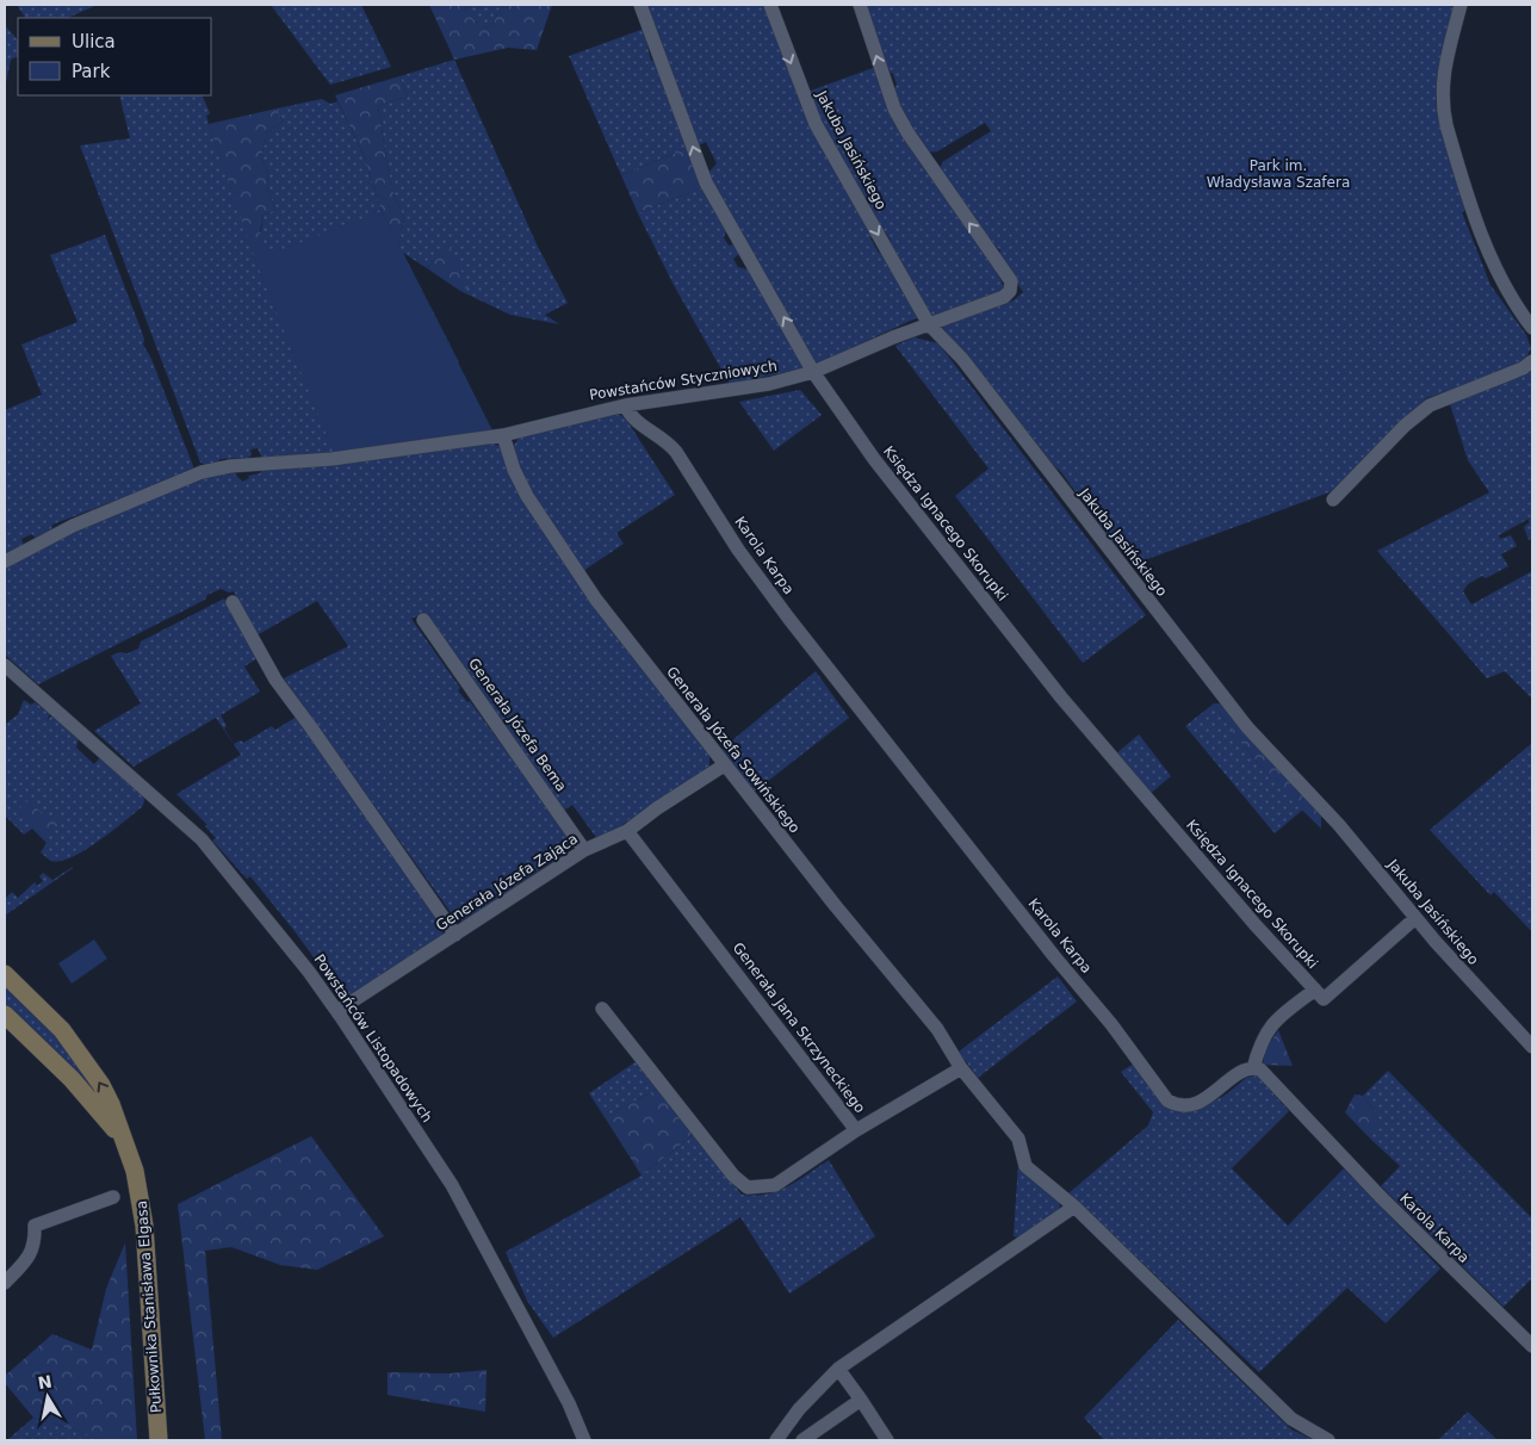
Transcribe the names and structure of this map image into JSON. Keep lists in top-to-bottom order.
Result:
{
  "streets": {
    "street": [
      "Jakuba Jasińskiego",
      "Powstańców Styczniowych",
      "Księdza Ignacego Skorupki",
      "Karola Karpa",
      "Generała Józefa Bema",
      "Generała Józefa Sowińskiego",
      "Generała Józefa Zająca",
      "Generała Jana Skrzyneckiego",
      "Powstańców Listopadowych",
      "Pułkownika Stanisława Elgasa"
    ]
  },
  "crossings": [
    ["Jakuba Jasińskiego", "Powstańców Styczniowych"],
    ["Powstańców Styczniowych", "Księdza Ignacego Skorupki"],
    ["Powstańców Styczniowych", "Karola Karpa"],
    ["Powstańców Styczniowych", "Generała Józefa Sowińskiego"],
    ["Generała Józefa Bema", "Generała Józefa Zająca"],
    ["Generała Józefa Sowińskiego", "Generała Józefa Zająca"],
    ["Generała Józefa Zająca", "Generała Jana Skrzyneckiego"],
    ["Generała Józefa Zająca", "Powstańców Listopadowych"]
  ],
  "parks": ["Park im. Władysława Szafera"],
  "legend": ["Ulica", "Park"],
  "north": "top"
}
